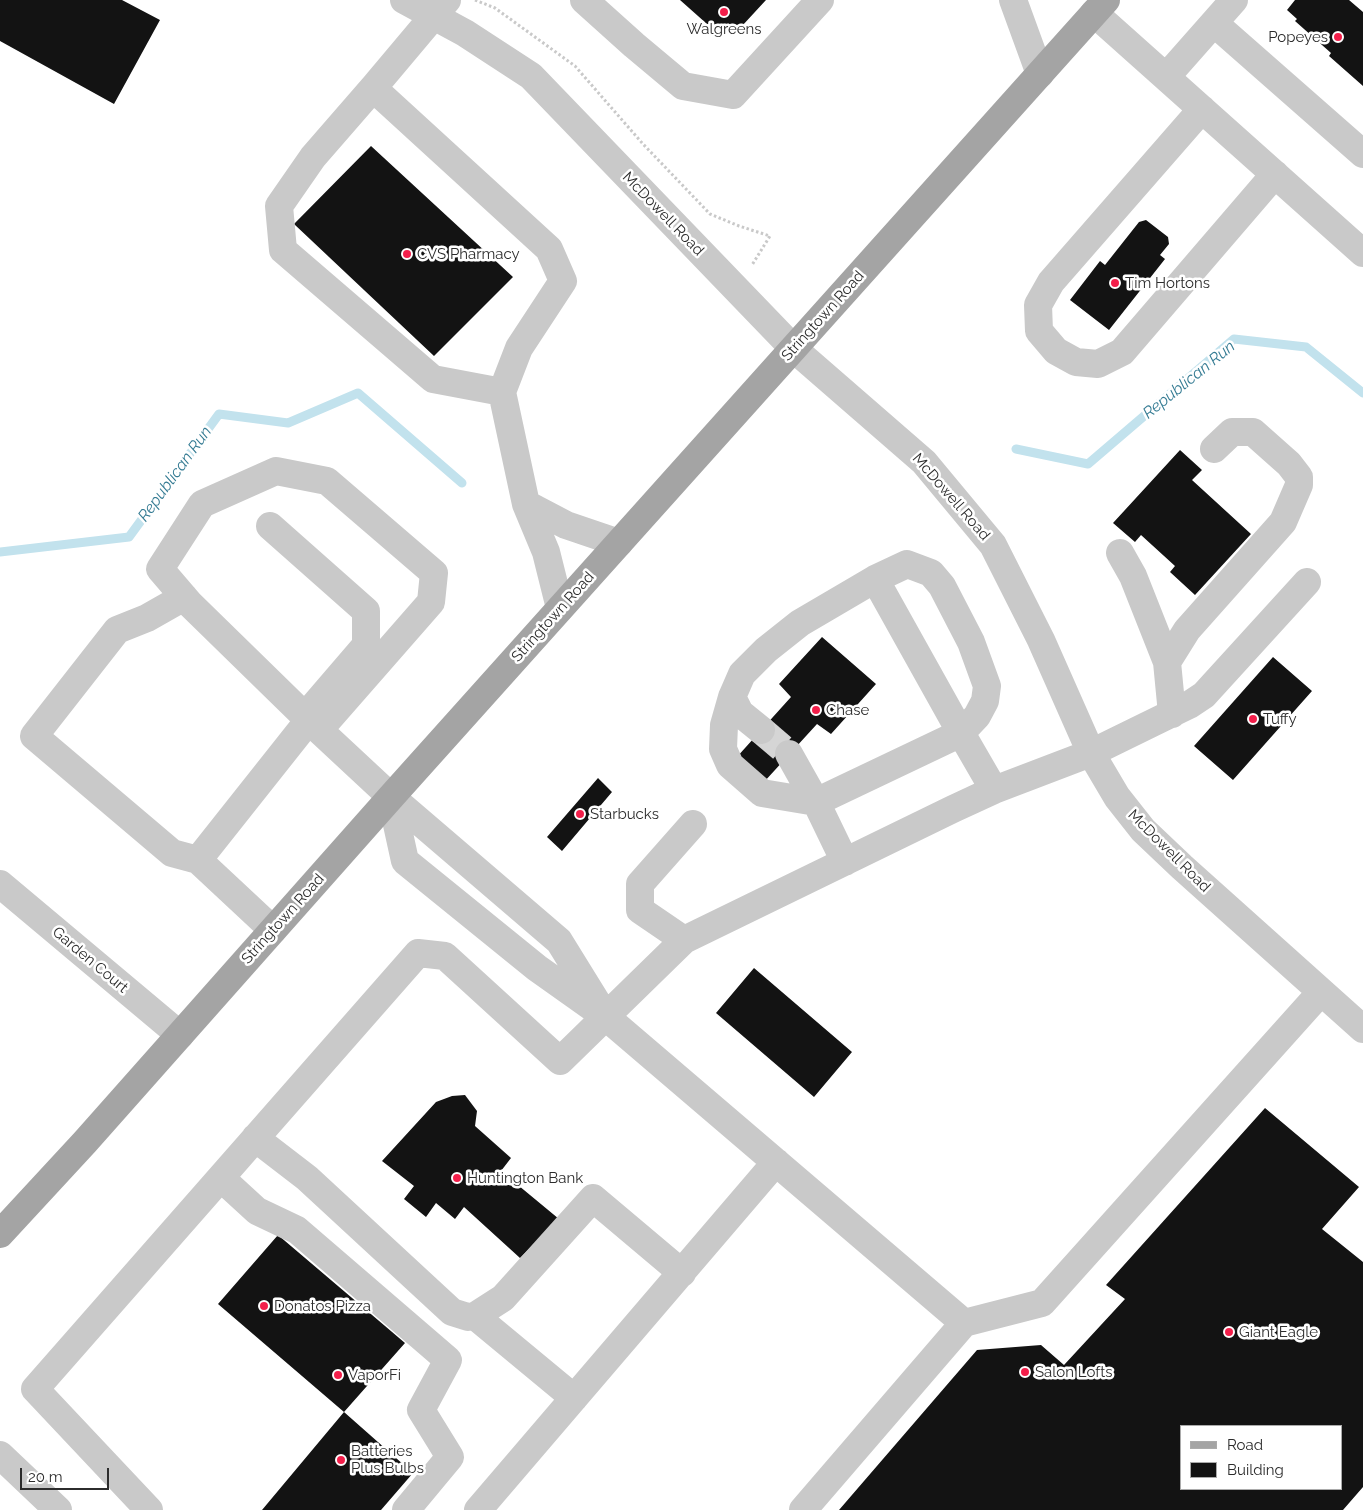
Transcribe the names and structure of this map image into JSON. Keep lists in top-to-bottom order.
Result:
{
  "streets": {
    "main road": ["Stringtown Road"],
    "street": ["McDowell Road", "Garden Court"]
  },
  "crossings": [
    ["McDowell Road", "Stringtown Road"],
    ["Stringtown Road", "Garden Court"]
  ],
  "water": ["Republican Run"],
  "places": [
    "Walgreens",
    "Popeyes",
    "CVS Pharmacy",
    "Tim Hortons",
    "Chase",
    "Tuffy",
    "Starbucks",
    "Huntington Bank",
    "Donatos Pizza",
    "Giant Eagle",
    "Salon Lofts",
    "VaporFi",
    "Batteries Plus Bulbs"
  ],
  "legend": ["Road", "Building"],
  "scale_bar": "20 m"
}
